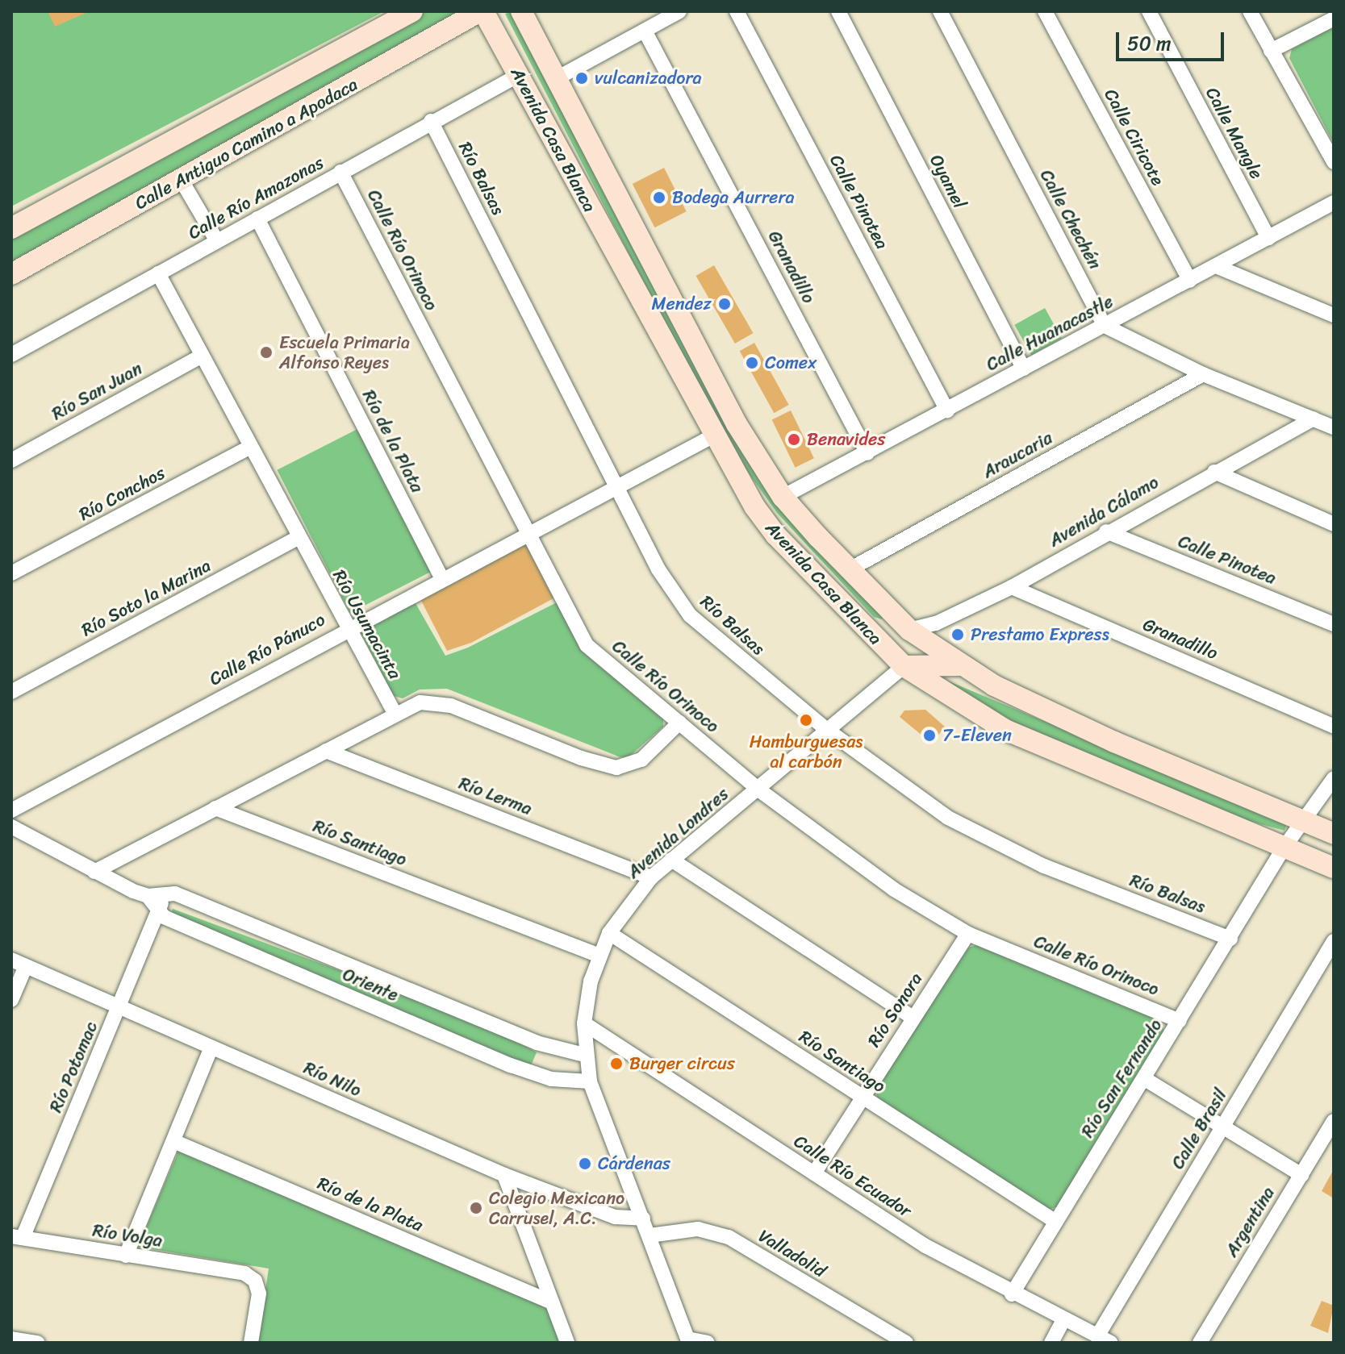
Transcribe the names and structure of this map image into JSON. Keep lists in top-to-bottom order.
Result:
{
  "streets": {
    "street": [
      "Calle Mangle",
      "Calle Ciricote",
      "Avenida Casa Blanca",
      "Calle Antiguo Camino a Apodaca",
      "Río Balsas",
      "Oyamel",
      "Calle Río Amazonas",
      "Calle Pinotea",
      "Calle Chechén",
      "Calle Río Orinoco",
      "Granadillo",
      "Calle Huanacastle",
      "Río San Juan",
      "Río de la Plata",
      "Araucaria",
      "Río Conchos",
      "Avenida Cálamo",
      "Río Soto la Marina",
      "Río Usumacinta",
      "Calle Río Pánuco",
      "Río Lerma",
      "Avenida Londres",
      "Río Santiago",
      "Oriente",
      "Río Sonora",
      "Río Potomac",
      "Río San Fernando",
      "Río Nilo",
      "Calle Brasil",
      "Calle Río Ecuador",
      "Argentina",
      "Río Volga",
      "Valladolid"
    ]
  },
  "crossings": [
    ["Calle Mangle", "Calle Huanacastle"],
    ["Calle Ciricote", "Calle Huanacastle"],
    ["Avenida Casa Blanca", "Calle Antiguo Camino a Apodaca"],
    ["Avenida Casa Blanca", "Calle Río Amazonas"],
    ["Avenida Casa Blanca", "Calle Huanacastle"],
    ["Avenida Casa Blanca", "Araucaria"],
    ["Avenida Casa Blanca", "Avenida Cálamo"],
    ["Avenida Casa Blanca", "Calle Río Pánuco"],
    ["Avenida Casa Blanca", "Avenida Londres"],
    ["Avenida Casa Blanca", "Río San Fernando"],
    ["Río Balsas", "Calle Río Amazonas"],
    ["Río Balsas", "Calle Río Pánuco"],
    ["Río Balsas", "Avenida Londres"],
    ["Río Balsas", "Río San Fernando"],
    ["Oyamel", "Calle Huanacastle"],
    ["Calle Río Amazonas", "Calle Río Orinoco"],
    ["Calle Río Amazonas", "Río de la Plata"],
    ["Calle Río Amazonas", "Río Usumacinta"],
    ["Calle Pinotea", "Calle Huanacastle"],
    ["Calle Pinotea", "Avenida Cálamo"],
    ["Calle Chechén", "Calle Huanacastle"],
    ["Calle Río Orinoco", "Calle Río Pánuco"],
    ["Calle Río Orinoco", "Avenida Londres"],
    ["Calle Río Orinoco", "Río Sonora"],
    ["Calle Río Orinoco", "Río San Fernando"],
    ["Granadillo", "Calle Huanacastle"],
    ["Granadillo", "Avenida Cálamo"],
    ["Río San Juan", "Río Usumacinta"],
    ["Río de la Plata", "Calle Río Pánuco"],
    ["Río Conchos", "Río Usumacinta"],
    ["Río Soto la Marina", "Río Usumacinta"],
    ["Río Usumacinta", "Calle Río Pánuco"],
    ["Río Lerma", "Avenida Londres"],
    ["Avenida Londres", "Río Santiago"],
    ["Avenida Londres", "Oriente"],
    ["Avenida Londres", "Río Nilo"],
    ["Avenida Londres", "Calle Río Ecuador"],
    ["Avenida Londres", "Valladolid"],
    ["Río Santiago", "Río Sonora"],
    ["Río Santiago", "Río San Fernando"],
    ["Oriente", "Río Potomac"],
    ["Río Sonora", "Calle Río Ecuador"],
    ["Río Potomac", "Río Nilo"],
    ["Río Potomac", "Río Volga"],
    ["Río San Fernando", "Calle Río Ecuador"],
    ["Calle Brasil", "Calle Río Ecuador"]
  ],
  "places": [
    "vulcanizadora",
    "Bodega Aurrera",
    "Mendez",
    "Escuela Primaria Alfonso Reyes",
    "Comex",
    "Benavides",
    "Prestamo Express",
    "Hamburguesas al carbón",
    "7-Eleven",
    "Burger circus",
    "Cárdenas",
    "Colegio Mexicano Carrusel, A.C."
  ],
  "scale_bar": "50 m"
}
